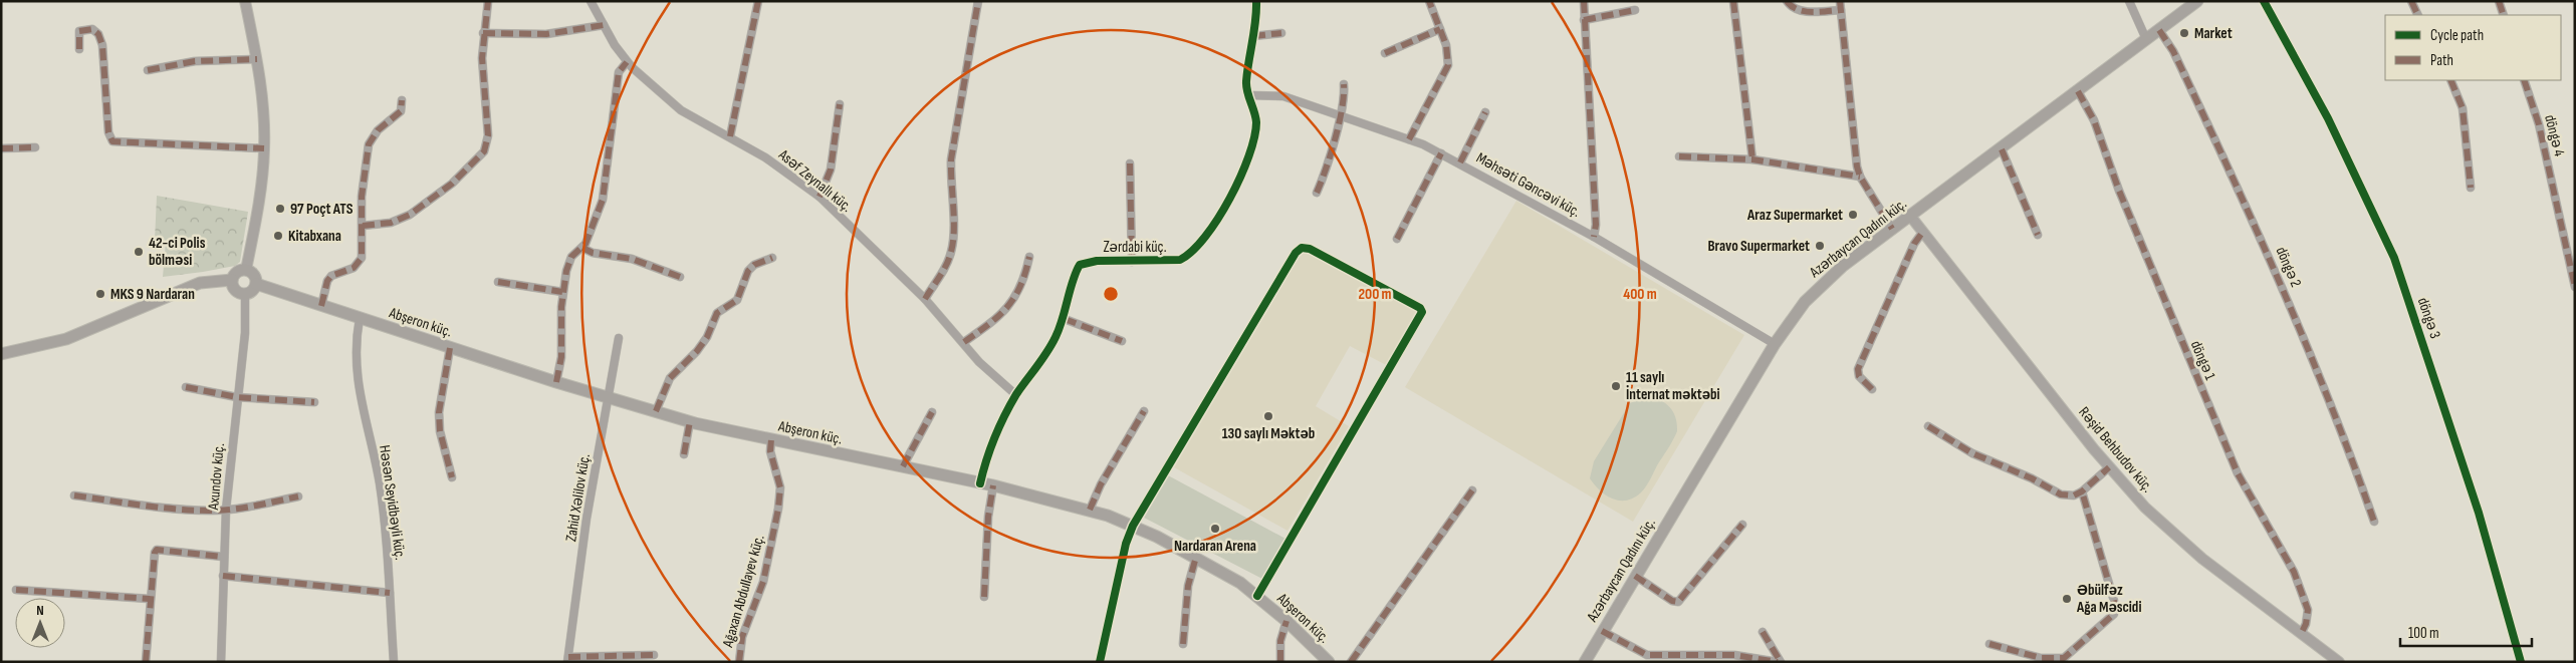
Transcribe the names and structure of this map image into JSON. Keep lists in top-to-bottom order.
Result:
{
  "streets": {
    "main road": ["Azərbaycan Qadını küç.", "Abşeron küç."],
    "street": [
      "döngə 4",
      "Asəf Zeynallı küç.",
      "Məhsəti Gəncəvi küç.",
      "Zərdabi küç.",
      "döngə 2",
      "döngə 3",
      "döngə 1",
      "Rəşid Behbudov küç.",
      "Axundov küç.",
      "Zahid Xəlilov küç.",
      "Həsən Seyidbəyli küç.",
      "Ağaxan Abdullayev küç."
    ]
  },
  "crossings": [
    ["Asəf Zeynallı küç.", "Zərdabi küç."],
    ["Məhsəti Gəncəvi küç.", "Azərbaycan Qadını küç."],
    ["Məhsəti Gəncəvi küç.", "Zərdabi küç."],
    ["Azərbaycan Qadını küç.", "döngə 2"],
    ["Azərbaycan Qadını küç.", "döngə 1"],
    ["Azərbaycan Qadını küç.", "Rəşid Behbudov küç."],
    ["Zərdabi küç.", "Abşeron küç."],
    ["Abşeron küç.", "Axundov küç."],
    ["Abşeron küç.", "Zahid Xəlilov küç."],
    ["Abşeron küç.", "Həsən Seyidbəyli küç."],
    ["Abşeron küç.", "Ağaxan Abdullayev küç."],
    ["döngə 1", "Rəşid Behbudov küç."]
  ],
  "places": [
    "Market",
    "97 Poçt ATS",
    "Araz Supermarket",
    "Kitabxana",
    "Bravo Supermarket",
    "42-ci Polis bölməsi",
    "MKS 9 Nardaran",
    "11 saylı İnternat məktəbi",
    "130 saylı Məktəb",
    "Nardaran Arena",
    "Əbülfəz Ağa Məscidi"
  ],
  "legend": ["Cycle path", "Path"],
  "scale_bar": "100 m",
  "north": "top",
  "rings": ["200 m", "400 m"]
}
